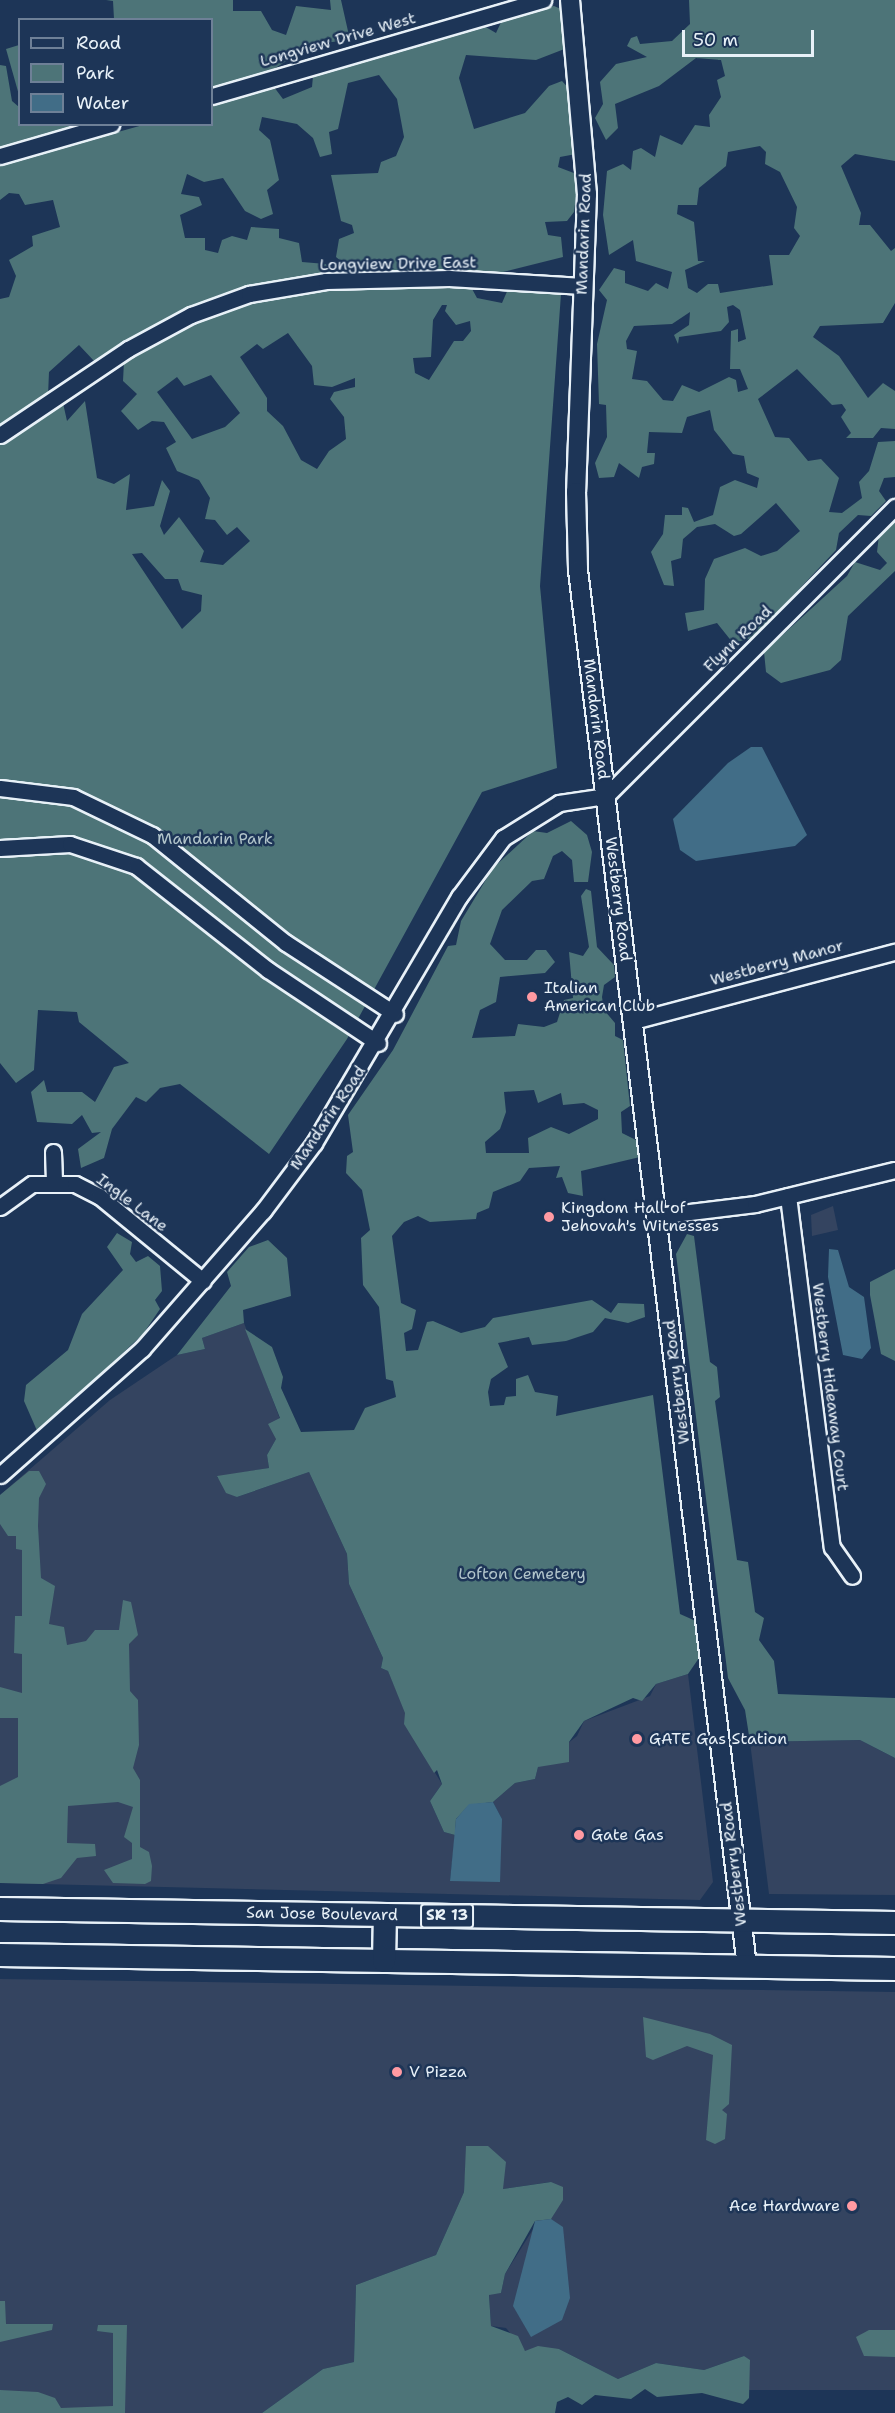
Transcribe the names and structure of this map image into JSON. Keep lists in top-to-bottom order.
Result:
{
  "streets": {
    "main road": ["San Jose Boulevard", "SR 13"],
    "street": [
      "Longview Drive West",
      "Mandarin Road",
      "Longview Drive East",
      "Flynn Road",
      "Westberry Road",
      "Westberry Manor",
      "Ingle Lane",
      "Westberry Hideaway Court"
    ]
  },
  "crossings": [
    ["Mandarin Road", "Longview Drive East"],
    ["Mandarin Road", "Flynn Road"],
    ["Mandarin Road", "Westberry Road"],
    ["Mandarin Road", "Ingle Lane"],
    ["Flynn Road", "Westberry Road"],
    ["Westberry Road", "Westberry Manor"],
    ["Westberry Road", "San Jose Boulevard"]
  ],
  "parks": ["Mandarin Park", "Lofton Cemetery"],
  "places": [
    "Italian American Club",
    "Kingdom Hall of Jehovah's Witnesses",
    "GATE Gas Station",
    "Gate Gas",
    "V Pizza",
    "Ace Hardware"
  ],
  "legend": ["Road", "Park", "Water"],
  "scale_bar": "50 m"
}
